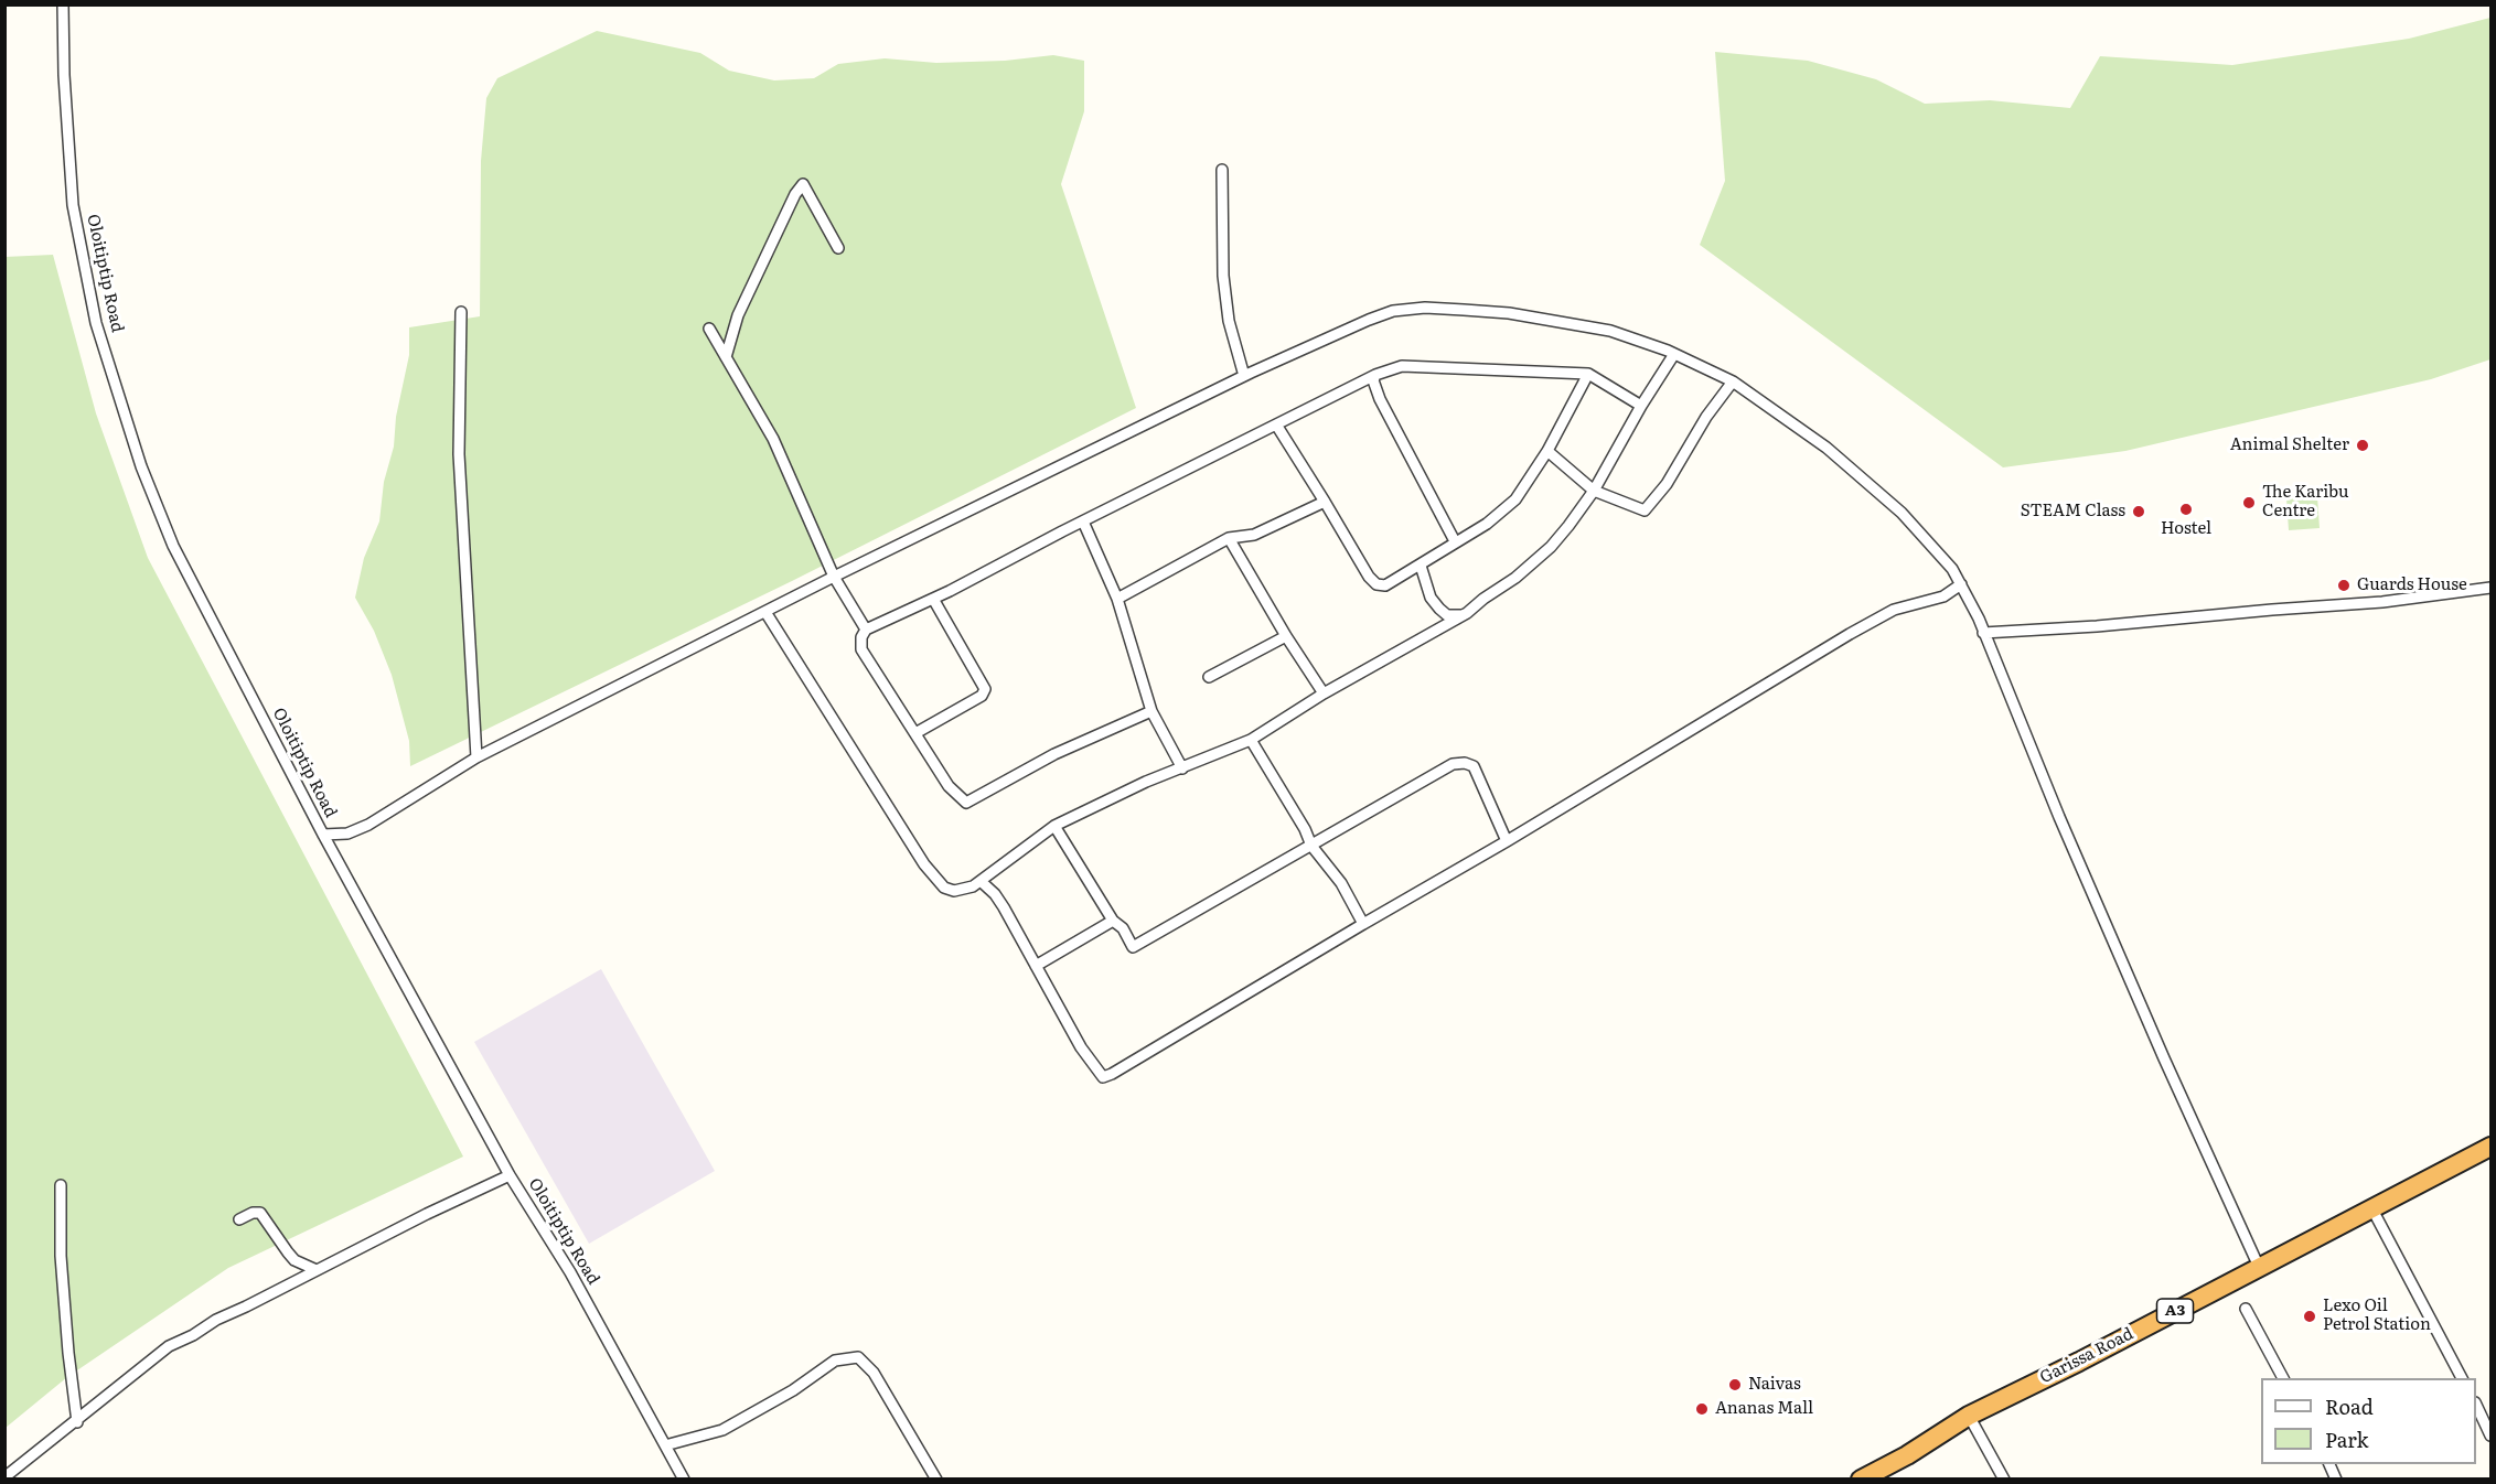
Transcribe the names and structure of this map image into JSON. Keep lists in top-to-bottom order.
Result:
{
  "streets": {
    "highway": ["A3", "Garissa Road"],
    "street": ["Oloitiptip Road"]
  },
  "places": [
    "Animal Shelter",
    "The Karibu Centre",
    "Hostel",
    "STEAM Class",
    "Guards House",
    "Lexo Oil Petrol Station",
    "Naivas",
    "Ananas Mall"
  ],
  "legend": ["Road", "Park"]
}
